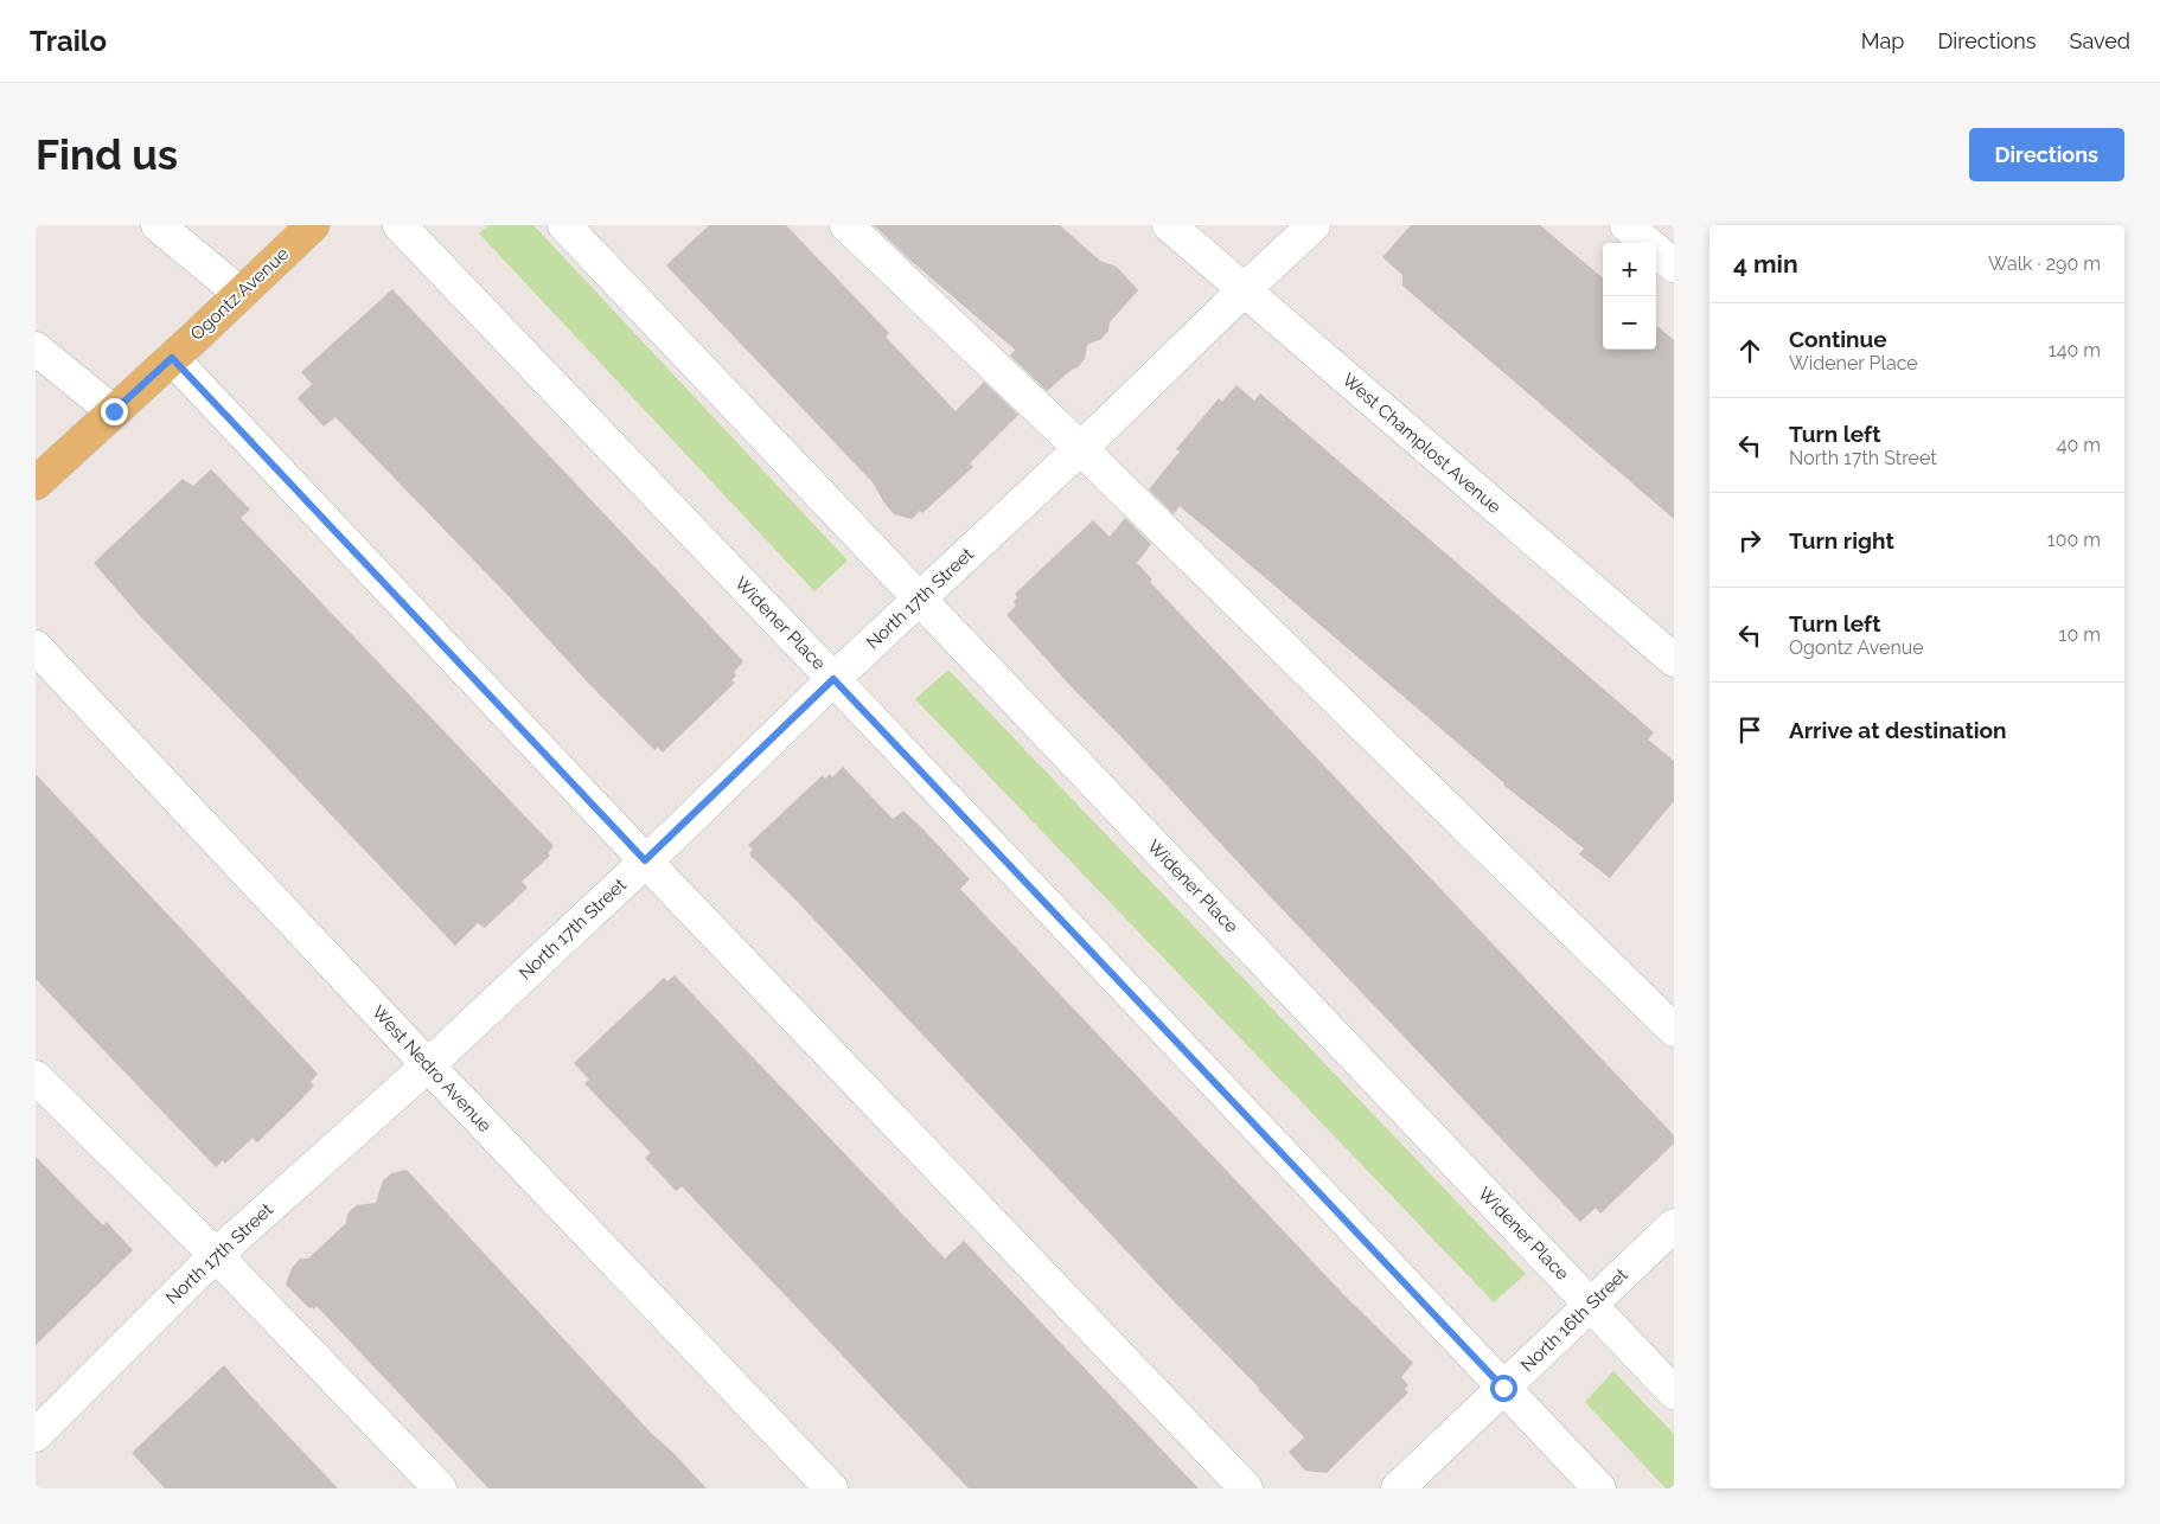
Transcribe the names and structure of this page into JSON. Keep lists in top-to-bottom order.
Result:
{
  "streets": {
    "main road": ["Ogontz Avenue"],
    "street": [
      "West Champlost Avenue",
      "North 17th Street",
      "Widener Place",
      "West Nedro Avenue",
      "North 16th Street"
    ]
  },
  "crossings": [
    ["West Champlost Avenue", "North 17th Street"],
    ["North 17th Street", "Widener Place"],
    ["North 17th Street", "West Nedro Avenue"],
    ["Widener Place", "North 16th Street"]
  ],
  "page": {
    "header": "Trailo",
    "nav": ["Map", "Directions", "Saved"],
    "buttons": "Directions",
    "title": "Find us",
    "heading": ["4 min", "Walk · 290 m"],
    "map_buttons": ["+", "−"],
    "list": [
      ["Continue", "Widener Place", "140 m"],
      ["Turn left", "North 17th Street", "40 m"],
      ["Turn right", "100 m"],
      ["Turn left", "Ogontz Avenue", "10 m"],
      "Arrive at destination"
    ]
  }
}
